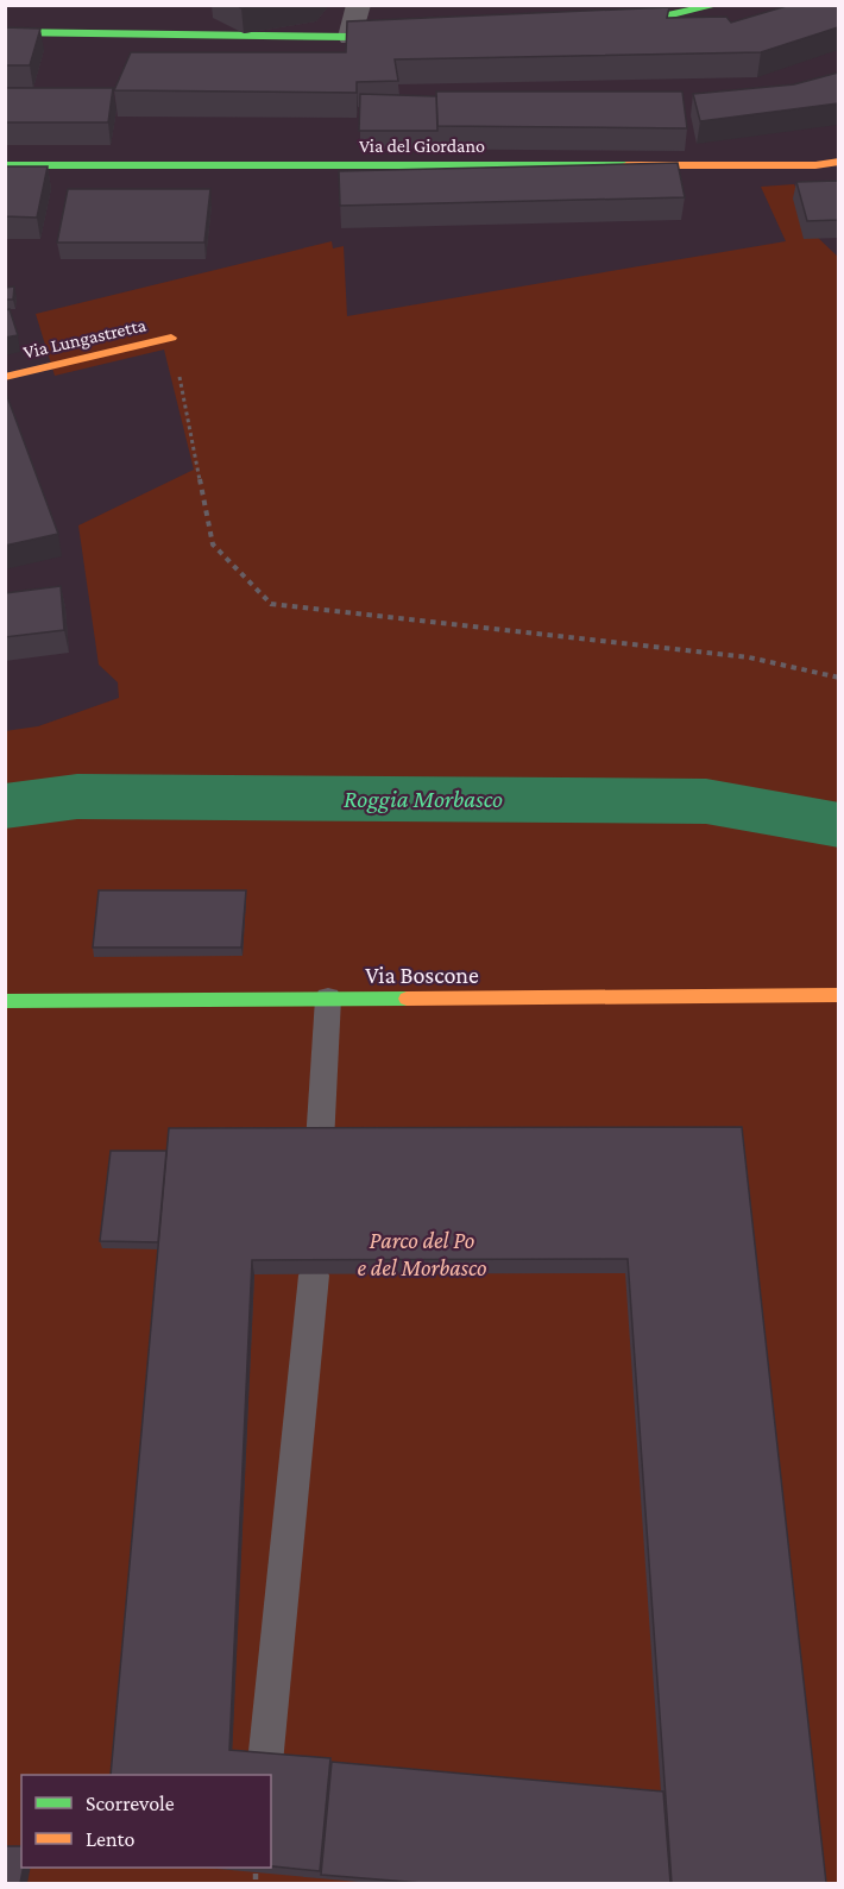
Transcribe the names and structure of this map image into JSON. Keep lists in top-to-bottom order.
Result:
{
  "streets": {
    "street": ["Via del Giordano", "Via Lungastretta", "Via Boscone"]
  },
  "water": ["Roggia Morbasco"],
  "parks": ["Parco del Po e del Morbasco"],
  "legend": ["Scorrevole", "Lento"]
}
